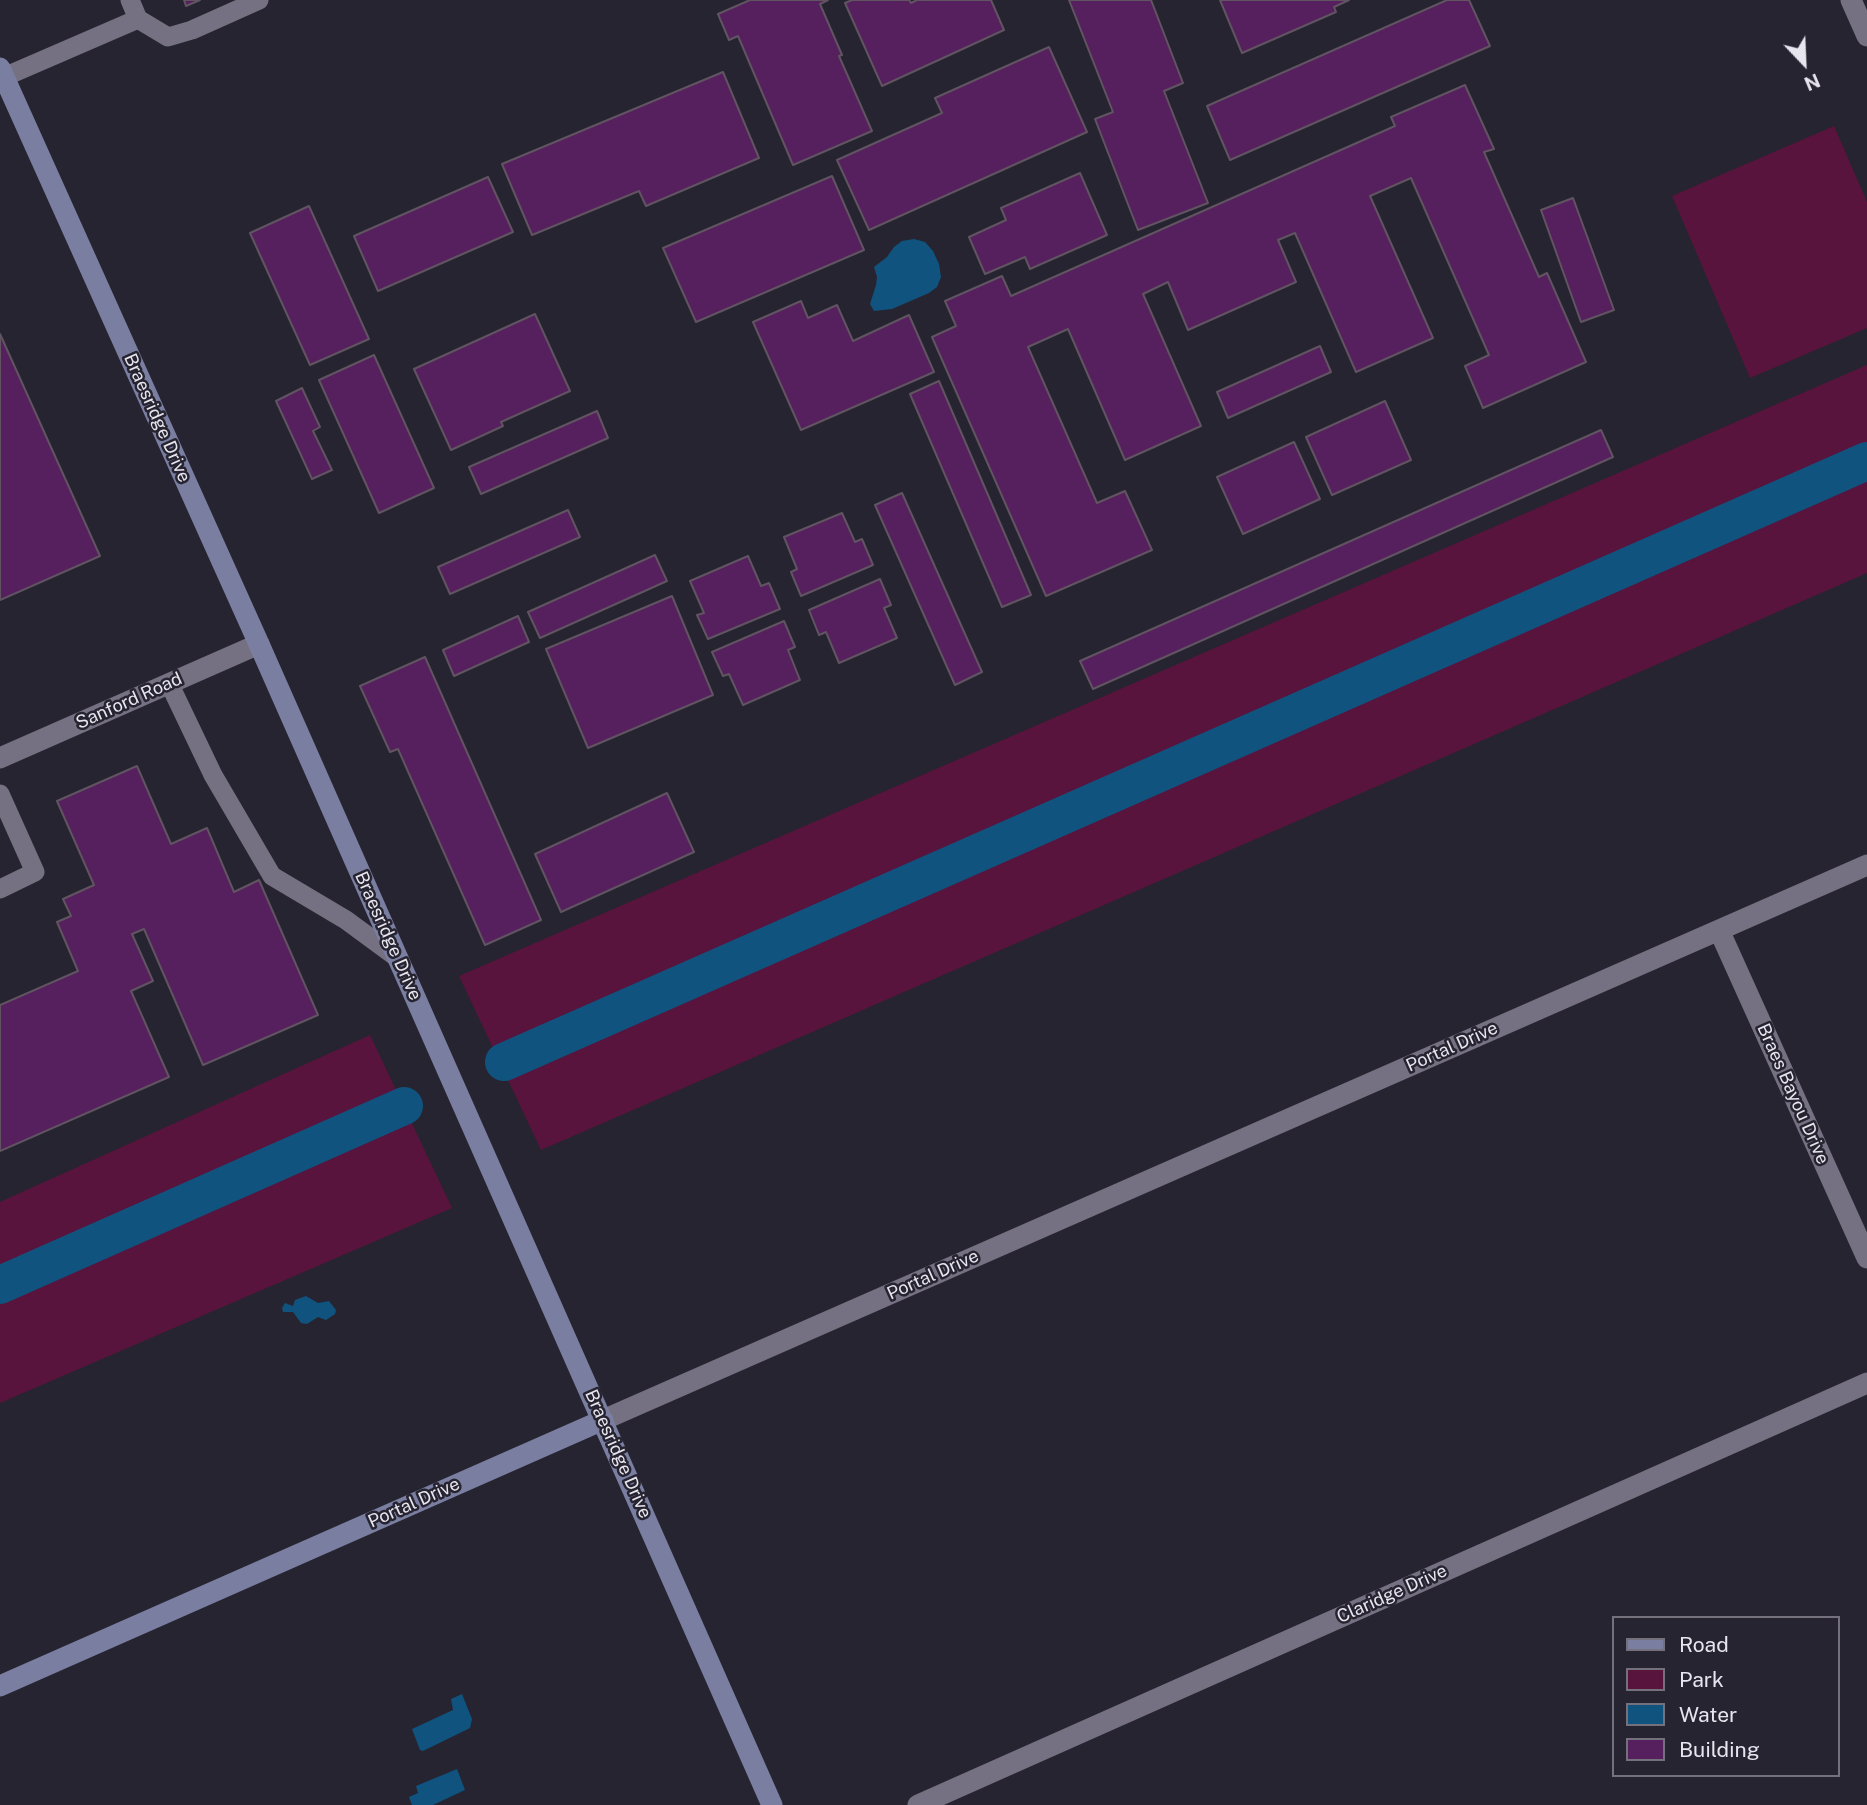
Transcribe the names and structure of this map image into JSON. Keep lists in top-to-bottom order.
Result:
{
  "streets": {
    "street": [
      "Braesridge Drive",
      "Sanford Road",
      "Portal Drive",
      "Braes Bayou Drive",
      "Claridge Drive"
    ]
  },
  "crossings": [
    ["Braesridge Drive", "Sanford Road"],
    ["Braesridge Drive", "Portal Drive"],
    ["Portal Drive", "Braes Bayou Drive"]
  ],
  "legend": [
    "Road",
    "Park",
    "Water",
    "Building"
  ],
  "north": "bottom right"
}
